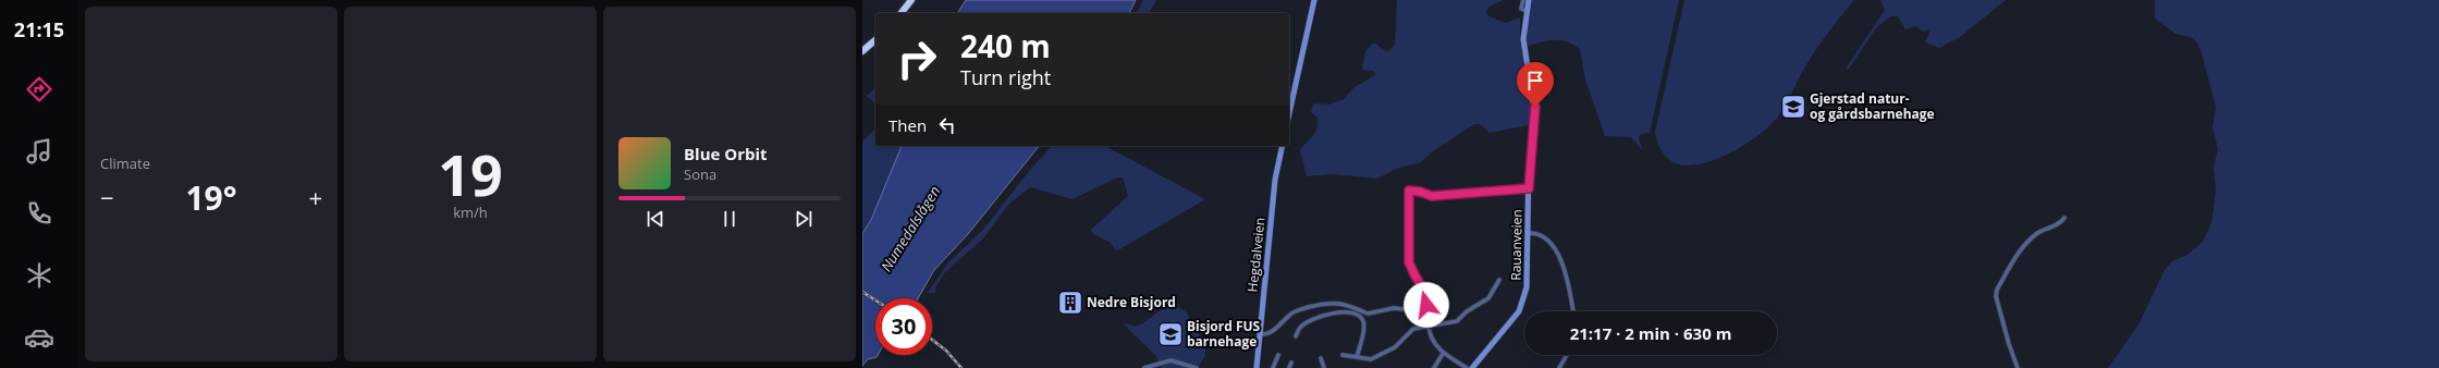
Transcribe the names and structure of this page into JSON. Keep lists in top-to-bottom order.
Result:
{
  "streets": {
    "main road": ["Rauanveien", "Hegdalveien"]
  },
  "water": ["Numedalslågen"],
  "places": {
    "school or university": ["Gjerstad natur- og gårdsbarnehage", "Bisjord FUS barnehage"],
    "building": ["Nedre Bisjord"]
  },
  "page": {
    "tabs": "21:15",
    "tile": [
      "Climate",
      ["19", "km/h"]
    ],
    "turn": ["240 m", "Turn right"],
    "then": "Then",
    "song": ["Blue Orbit", "Sona"],
    "heat": ["−", "19°", "+"],
    "limit": "30",
    "trip": "21:17 · 2 min · 630 m"
  }
}
